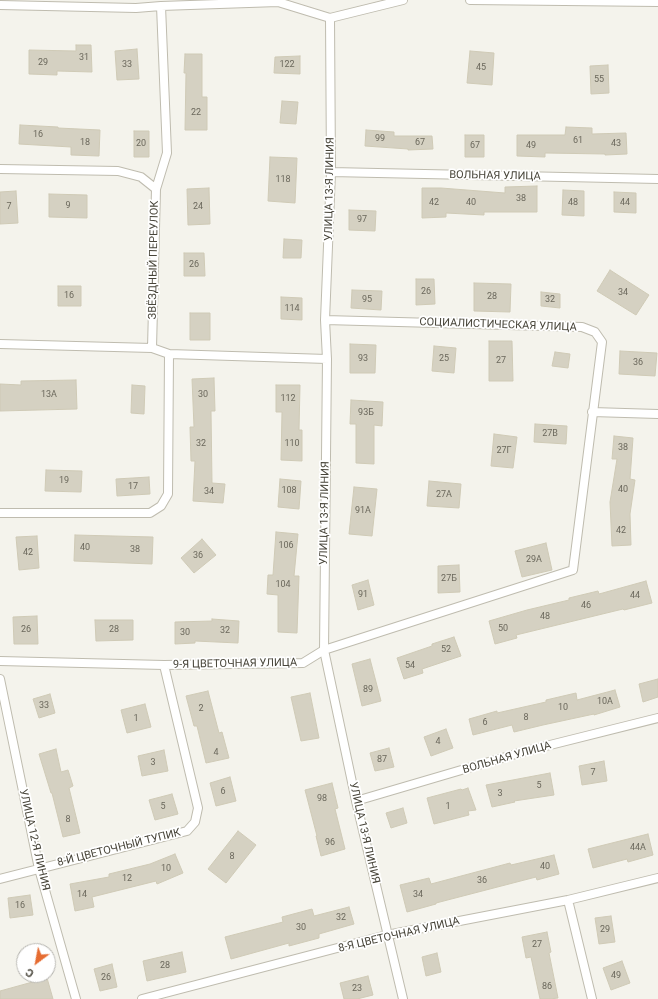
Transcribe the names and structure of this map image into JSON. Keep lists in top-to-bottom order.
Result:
{
  "streets": {
    "lane": [
      "ВОЛЬНАЯ УЛИЦА",
      "УЛИЦА 13-Я ЛИНИЯ",
      "ЗВЁЗДНЫЙ ПЕРЕУЛОК",
      "СОЦИАЛИСТИЧЕСКАЯ УЛИЦА",
      "9-Я ЦВЕТОЧНАЯ УЛИЦА",
      "УЛИЦА 12-Я ЛИНИЯ",
      "8-Й ЦВЕТОЧНЫЙ ТУПИК",
      "8-Я ЦВЕТОЧНАЯ УЛИЦА"
    ]
  },
  "crossings": [
    ["ВОЛЬНАЯ УЛИЦА", "УЛИЦА 13-Я ЛИНИЯ"],
    ["УЛИЦА 13-Я ЛИНИЯ", "СОЦИАЛИСТИЧЕСКАЯ УЛИЦА"],
    ["УЛИЦА 13-Я ЛИНИЯ", "9-Я ЦВЕТОЧНАЯ УЛИЦА"],
    ["УЛИЦА 13-Я ЛИНИЯ", "8-Я ЦВЕТОЧНАЯ УЛИЦА"],
    ["СОЦИАЛИСТИЧЕСКАЯ УЛИЦА", "9-Я ЦВЕТОЧНАЯ УЛИЦА"],
    ["9-Я ЦВЕТОЧНАЯ УЛИЦА", "8-Й ЦВЕТОЧНЫЙ ТУПИК"],
    ["УЛИЦА 12-Я ЛИНИЯ", "8-Й ЦВЕТОЧНЫЙ ТУПИК"]
  ],
  "house_numbers": [
    "31",
    "29",
    "33",
    "122",
    "45",
    "55",
    "22",
    "16",
    "99",
    "61",
    "18",
    "67",
    "20",
    "43",
    "67",
    "49",
    "118",
    "38",
    "42",
    "40",
    "48",
    "44",
    "9",
    "7",
    "24",
    "97",
    "26",
    "26",
    "34",
    "16",
    "28",
    "95",
    "32",
    "114",
    "93",
    "25",
    "27",
    "36",
    "13А",
    "30",
    "112",
    "93Б",
    "27В",
    "32",
    "110",
    "38",
    "27Г",
    "19",
    "17",
    "40",
    "108",
    "34",
    "27А",
    "91А",
    "42",
    "106",
    "40",
    "38",
    "42",
    "36",
    "29А",
    "27Б",
    "104",
    "91",
    "44",
    "46",
    "48",
    "50",
    "26",
    "28",
    "32",
    "30",
    "52",
    "54",
    "89",
    "10А",
    "33",
    "10",
    "2",
    "8",
    "1",
    "6",
    "4",
    "4",
    "87",
    "3",
    "7",
    "5",
    "6",
    "3",
    "98",
    "5",
    "1",
    "8",
    "96",
    "44А",
    "8",
    "40",
    "10",
    "12",
    "36",
    "14",
    "34",
    "16",
    "32",
    "30",
    "29",
    "27",
    "28",
    "49",
    "26",
    "86",
    "23"
  ],
  "north": "bottom left"
}
